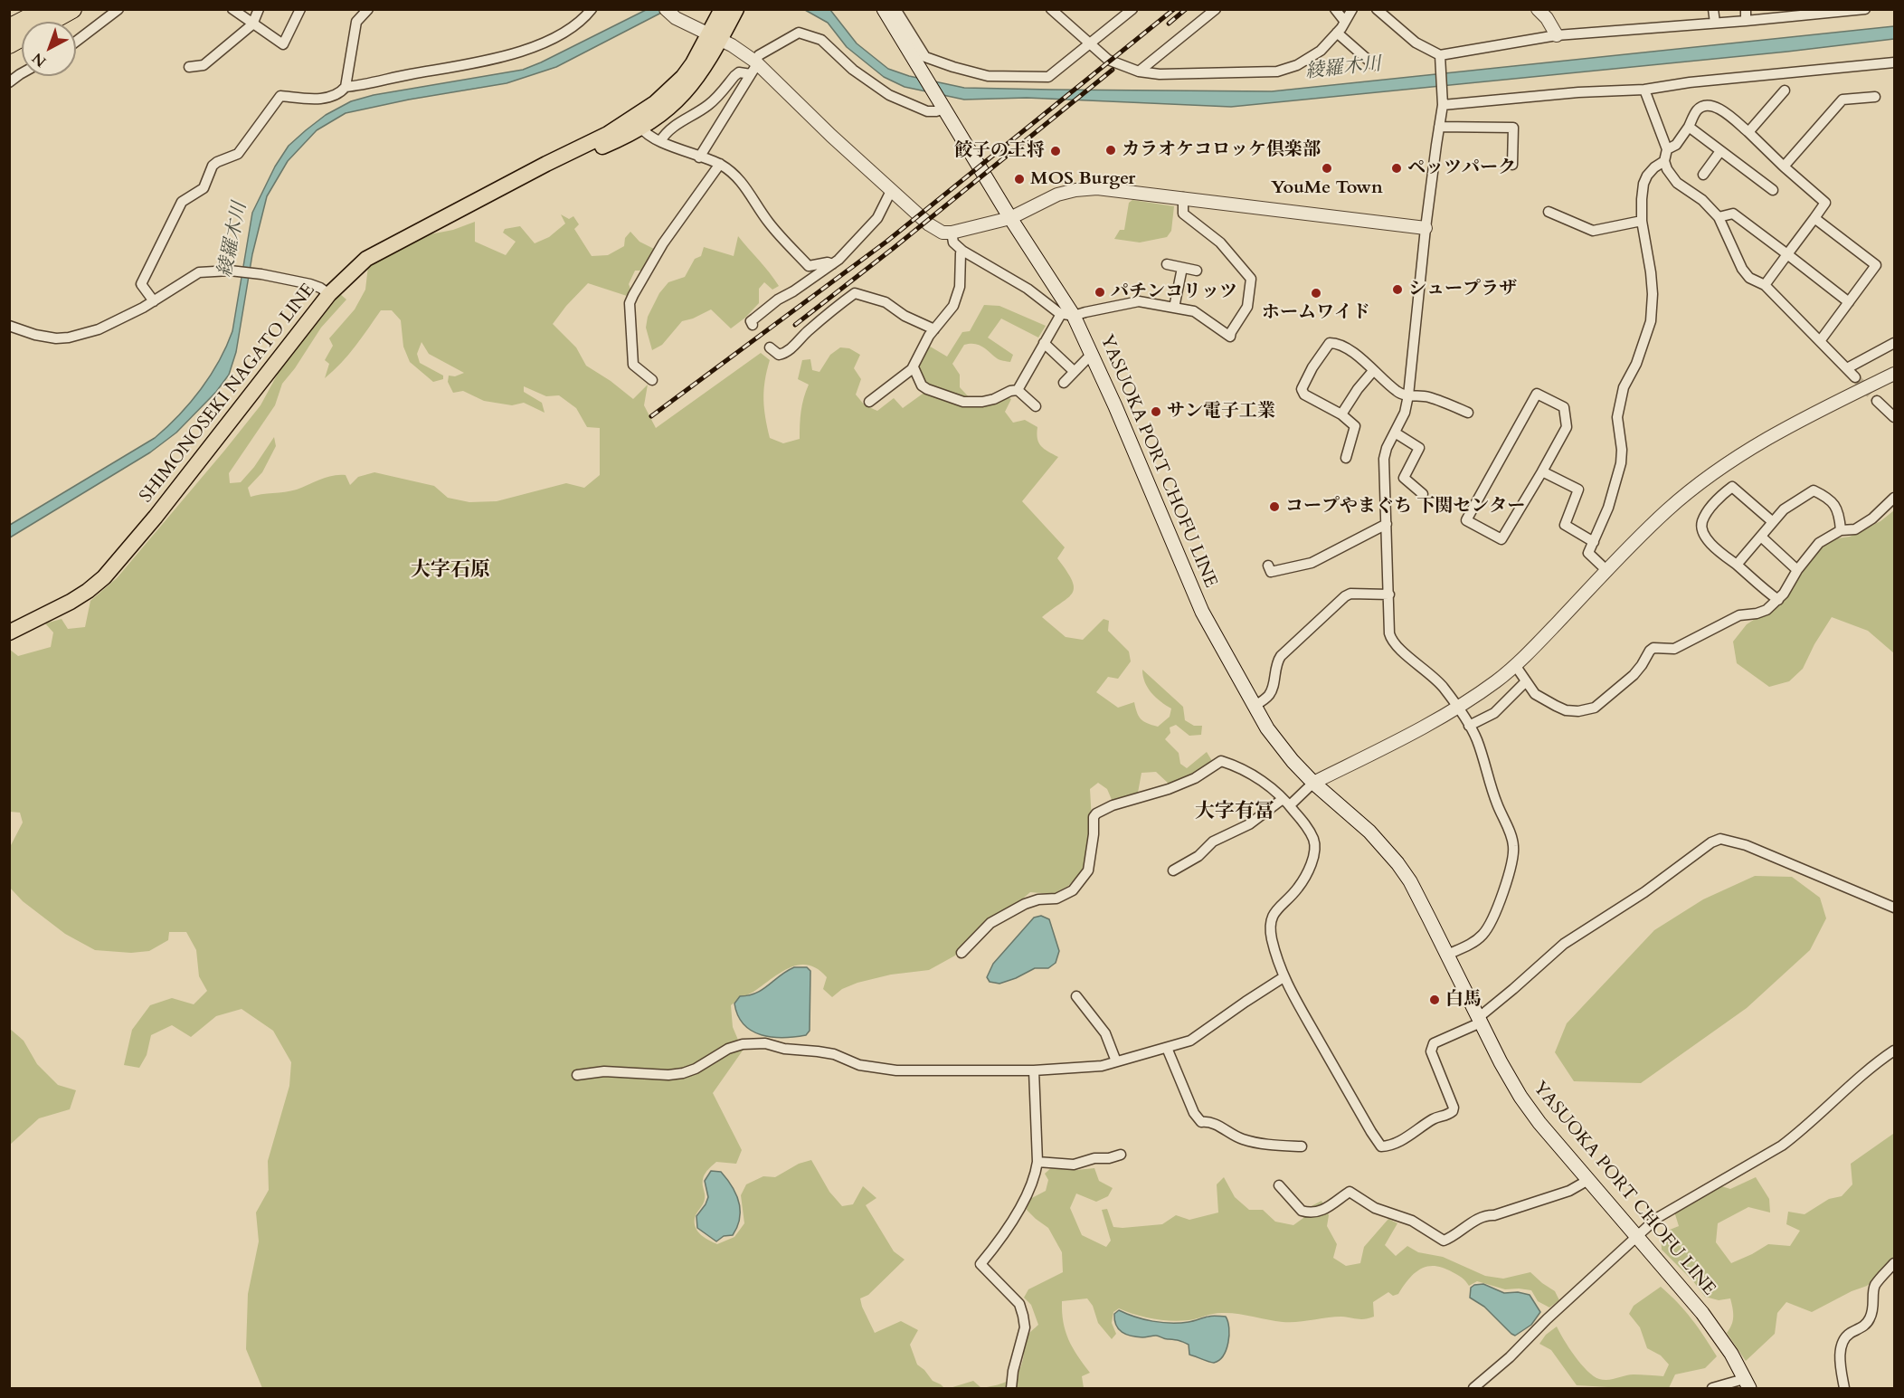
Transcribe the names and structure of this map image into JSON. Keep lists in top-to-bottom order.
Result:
{
  "streets": {
    "main road": ["SHIMONOSEKI NAGATO LINE", "YASUOKA PORT CHOFU LINE"]
  },
  "districts": ["大字石原", "大字有冨"],
  "water": ["綾羅木川"],
  "places": [
    "カラオケコロッケ倶楽部",
    "餃子の王将",
    "YouMe Town",
    "ペッツパーク",
    "MOS Burger",
    "シュープラザ",
    "パチンコリッツ",
    "ホームワイド",
    "サン電子工業",
    "コープやまぐち 下関センター",
    "白馬"
  ],
  "north": "bottom left"
}
